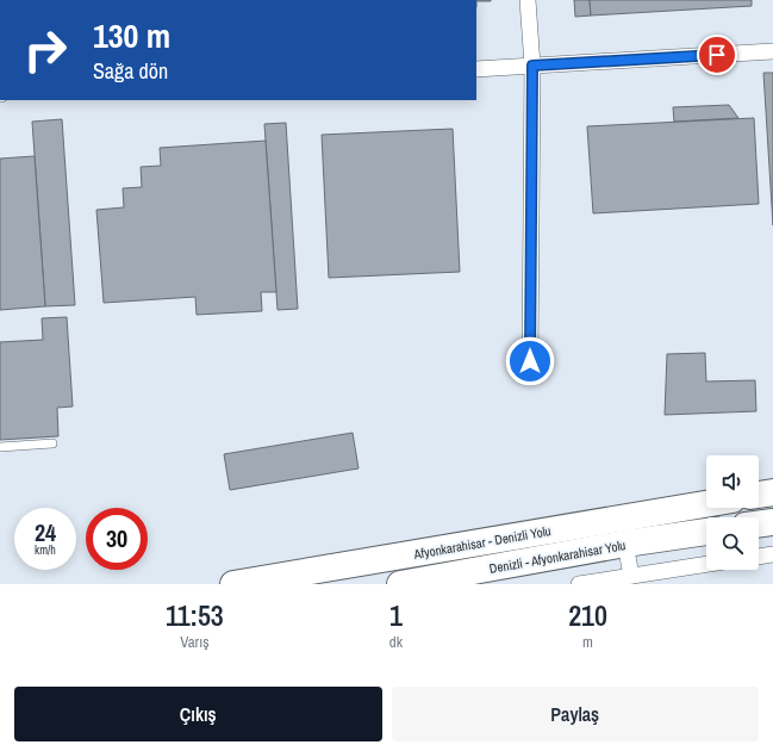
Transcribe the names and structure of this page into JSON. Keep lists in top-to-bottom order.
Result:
{
  "streets": {
    "highway": ["Afyonkarahisar - Denizli Yolu", "Denizli - Afyonkarahisar Yolu"]
  },
  "page": {
    "turn": ["130 m", "Sağa dön"],
    "speed": "24 km/h",
    "limit": "30",
    "eta": [
      "11:53",
      "Varış",
      "1",
      "dk",
      "210",
      "m"
    ],
    "buttons": ["Çıkış", "Paylaş"]
  }
}
